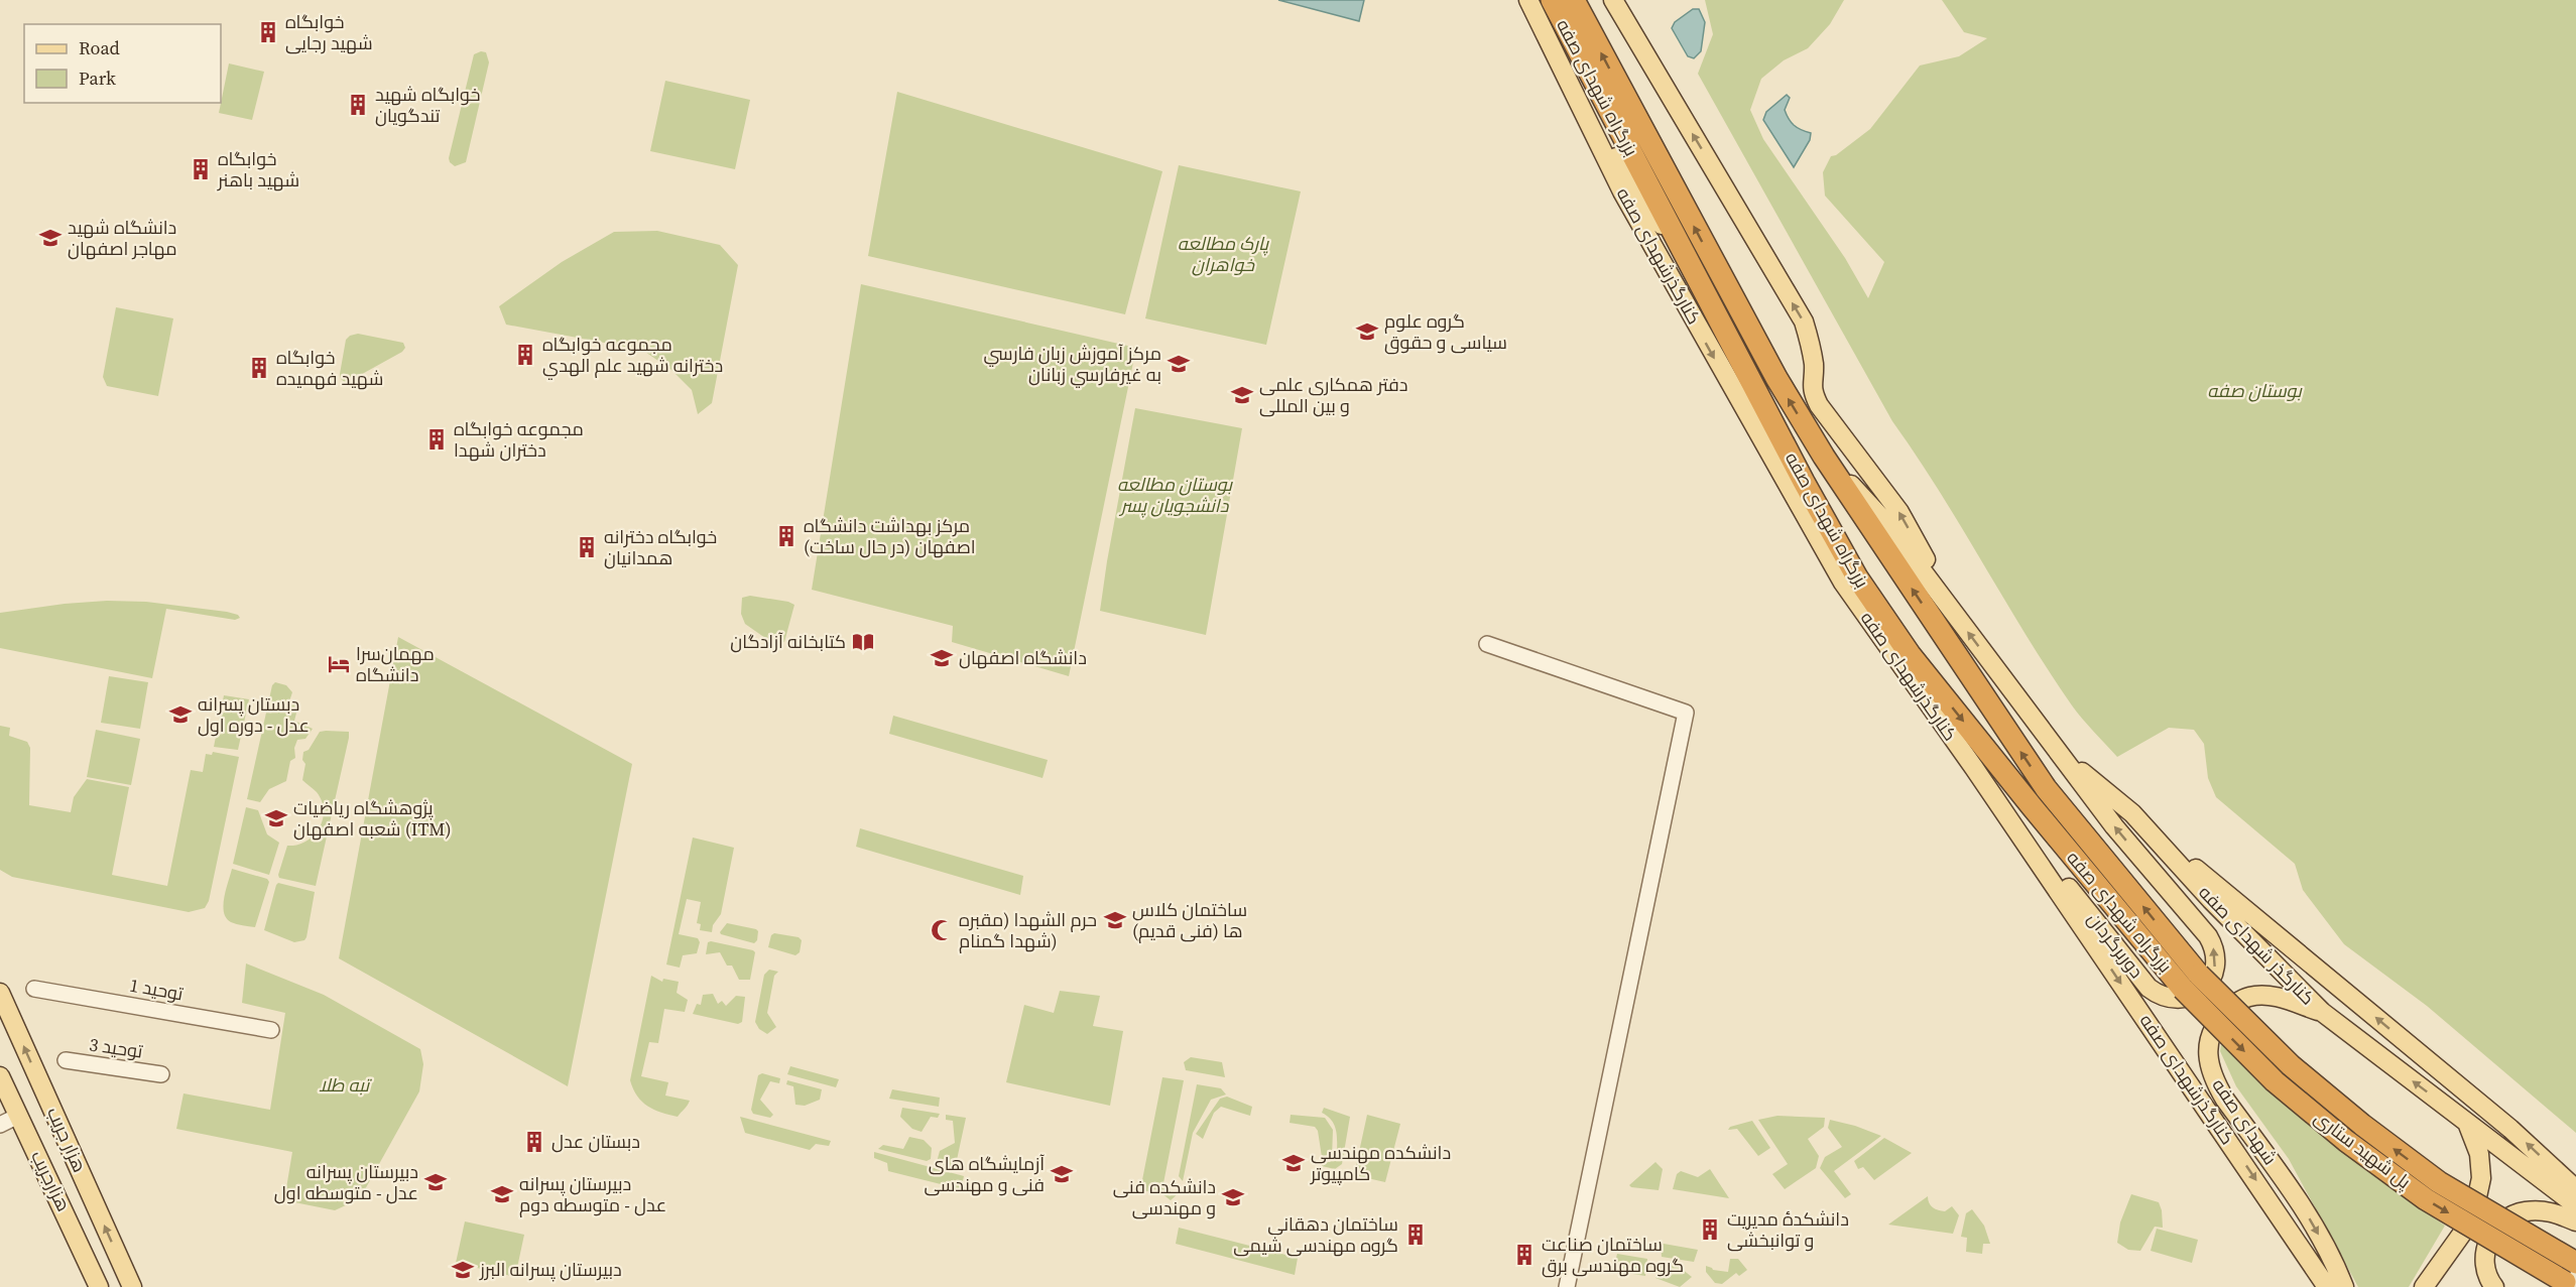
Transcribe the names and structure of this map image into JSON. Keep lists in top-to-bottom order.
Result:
{
  "streets": {
    "highway": ["بزرگراه شهدای صفه", "پل شهید ستاری"],
    "main road": [
      "کنارگذرشهدای صفه",
      "دوربرگردان",
      "کنارگذر شهدای صفه",
      "شهدای صفه",
      "هزار جریب",
      "هزارجریب"
    ],
    "street": ["توحید 1", "توحید 3"]
  },
  "crossings": [
    ["بزرگراه شهدای صفه", "پل شهید ستاری"],
    ["کنارگذرشهدای صفه", "دوربرگردان"],
    ["دوربرگردان", "کنارگذر شهدای صفه"],
    ["کنارگذر شهدای صفه", "شهدای صفه"]
  ],
  "one_way": ["هزار جریب"],
  "parks": [
    "پارک مطالعه خواهران",
    "بوستان صفه",
    "بوستان مطالعه دانشجویان پسر",
    "تبه طلا"
  ],
  "places": {
    "building": [
      "خوابگاه شهید رجایی",
      "خوابگاه شهید تندگویان",
      "خوابگاه شهید باهنر",
      "مجموعه خوابگاه دخترانه شهيد علم الهدي",
      "خوابگاه شهید فهمیده",
      "مجموعه خوابگاه دختران شهدا",
      "مرکز بهداشت دانشگاه اصفهان (در حال ساخت)",
      "خوابگاه دخترانه همدانیان",
      "دبستان عدل",
      "دانشکدهٔ مدیریت و توانبخشی",
      "ساختمان دهقانی گروه مهندسی شیمی",
      "ساختمان صناعت گروه مهندسی برق"
    ],
    "school or university": [
      "دانشگاه شهید مهاجر اصفهان",
      "گروه علوم سیاسی و حقوق",
      "مرکز آموزش زبان فارسي به غيرفارسي زبانان",
      "دفتر همکاری علمی و بین المللی",
      "دانشگاه اصفهان",
      "دبستان پسرانه عدل - دوره اول",
      "پژوهشگاه رياضيات شعبه اصفهان (ITM)",
      "ساختمان کلاس ها (فنی قدیم)",
      "دانشکده مهندسی کامپیوتر",
      "آزمایشگاه های فنی و مهندسی",
      "دبیرستان پسرانه عدل - متوسطه اول",
      "دبیرستان پسرانه عدل - متوسطه دوم",
      "دانشکده فنی و مهندسی",
      "دبیرستان پسرانه البرز"
    ],
    "library": ["کتابخانه آزادگان"],
    "hotel": ["مهمان‌سرا دانشگاه"],
    "mosque": ["حرم الشهدا (مقبره شهدا گمنام)"]
  },
  "legend": ["Road", "Park"]
}
